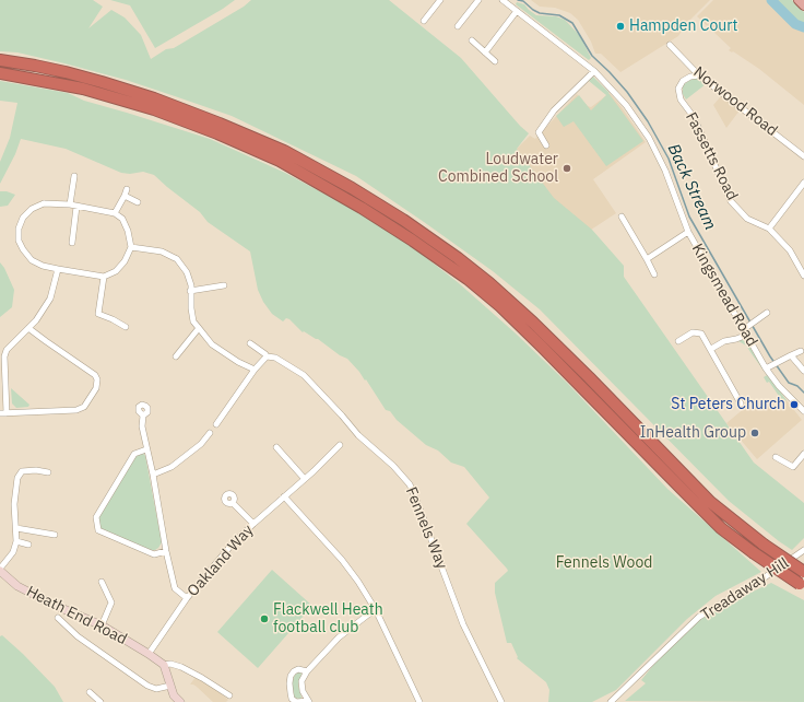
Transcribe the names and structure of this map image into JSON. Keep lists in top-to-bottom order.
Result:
{
  "streets": {
    "street": [
      "Norwood Road",
      "Fassetts Road",
      "Kingsmead Road",
      "Fennels Way",
      "Oakland Way",
      "Treadaway Hill",
      "Heath End Road"
    ]
  },
  "crossings": [
    ["Norwood Road", "Fassetts Road"],
    ["Oakland Way", "Heath End Road"]
  ],
  "water": ["Back Stream"],
  "parks": ["Fennels Wood"],
  "places": [
    "Hampden Court",
    "Loudwater Combined School",
    "St Peters Church",
    "InHealth Group",
    "Flackwell Heath football club"
  ]
}
